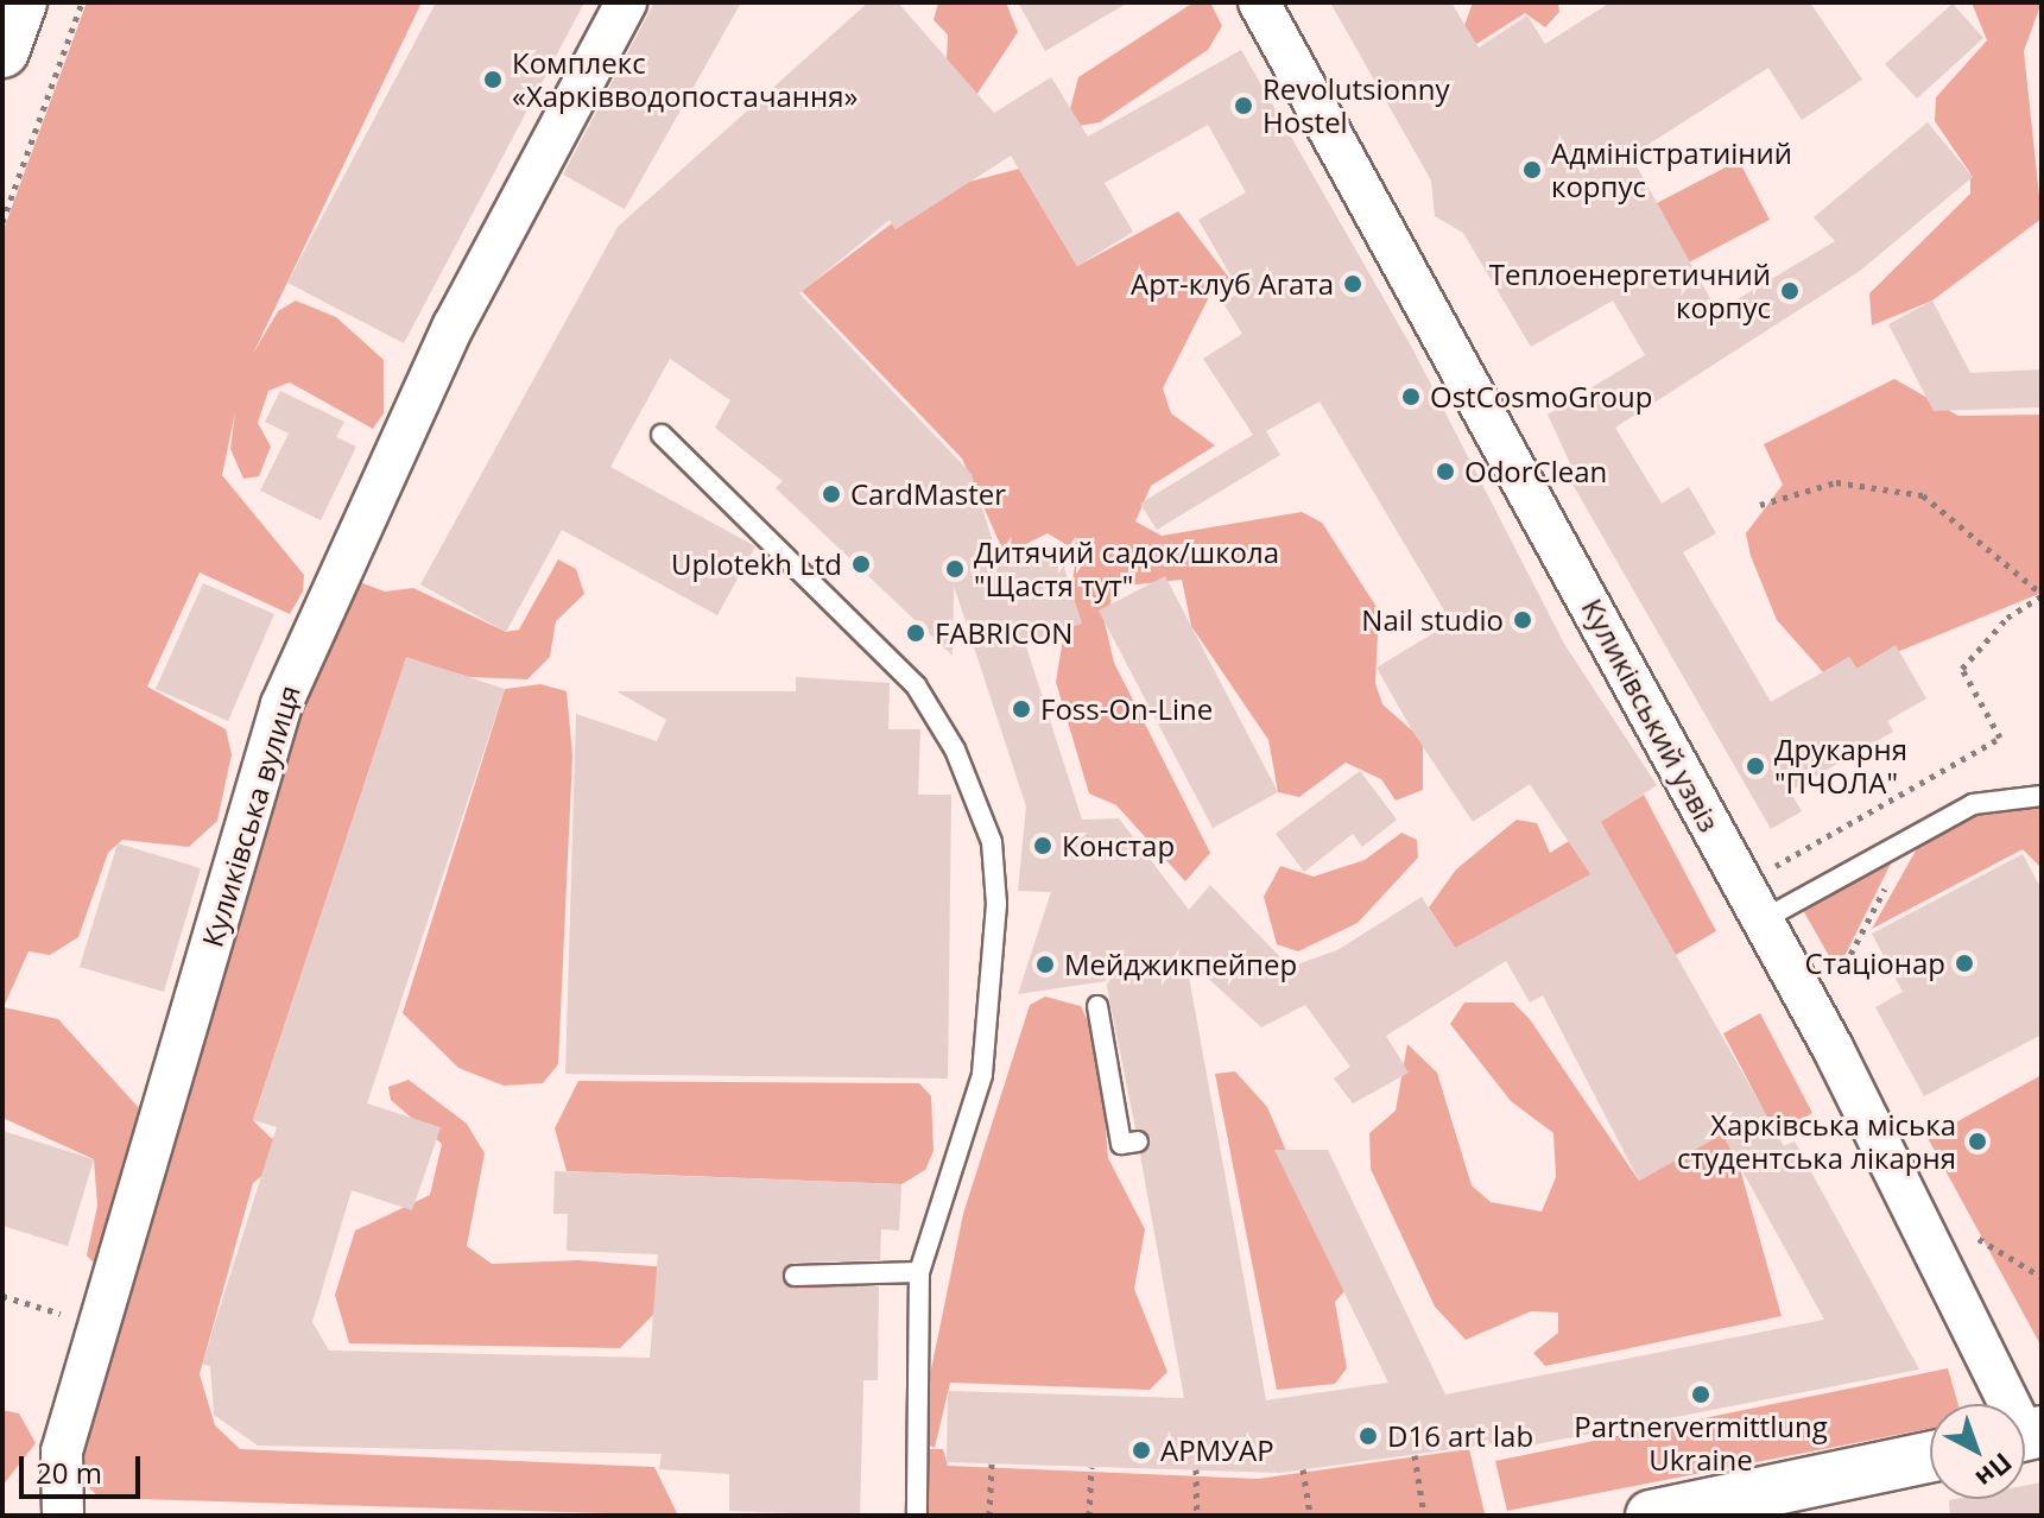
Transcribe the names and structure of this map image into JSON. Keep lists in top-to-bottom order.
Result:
{
  "streets": {
    "street": ["Куликівський узвіз", "Куликівська вулиця"]
  },
  "places": [
    "Комплекс «Харківводопостачання»",
    "Revolutsionny Hostel",
    "Адміністратиіний корпус",
    "Арт-клуб Агата",
    "Теплоенергетичний корпус",
    "OstCosmoGroup",
    "OdorClean",
    "CardMaster",
    "Uplotekh Ltd",
    "Дитячий садок/школа \"Щастя тут\"",
    "Nail studio",
    "FABRICON",
    "Foss-On-Line",
    "Друкарня \"ПЧОЛА\"",
    "Констар",
    "Стаціонар",
    "Мейджикпейпер",
    "Харківська міська студентська лікарня",
    "Partnervermittlung Ukraine",
    "D16 art lab",
    "АРМУАР"
  ],
  "scale_bar": "20 m",
  "north": "bottom right"
}
